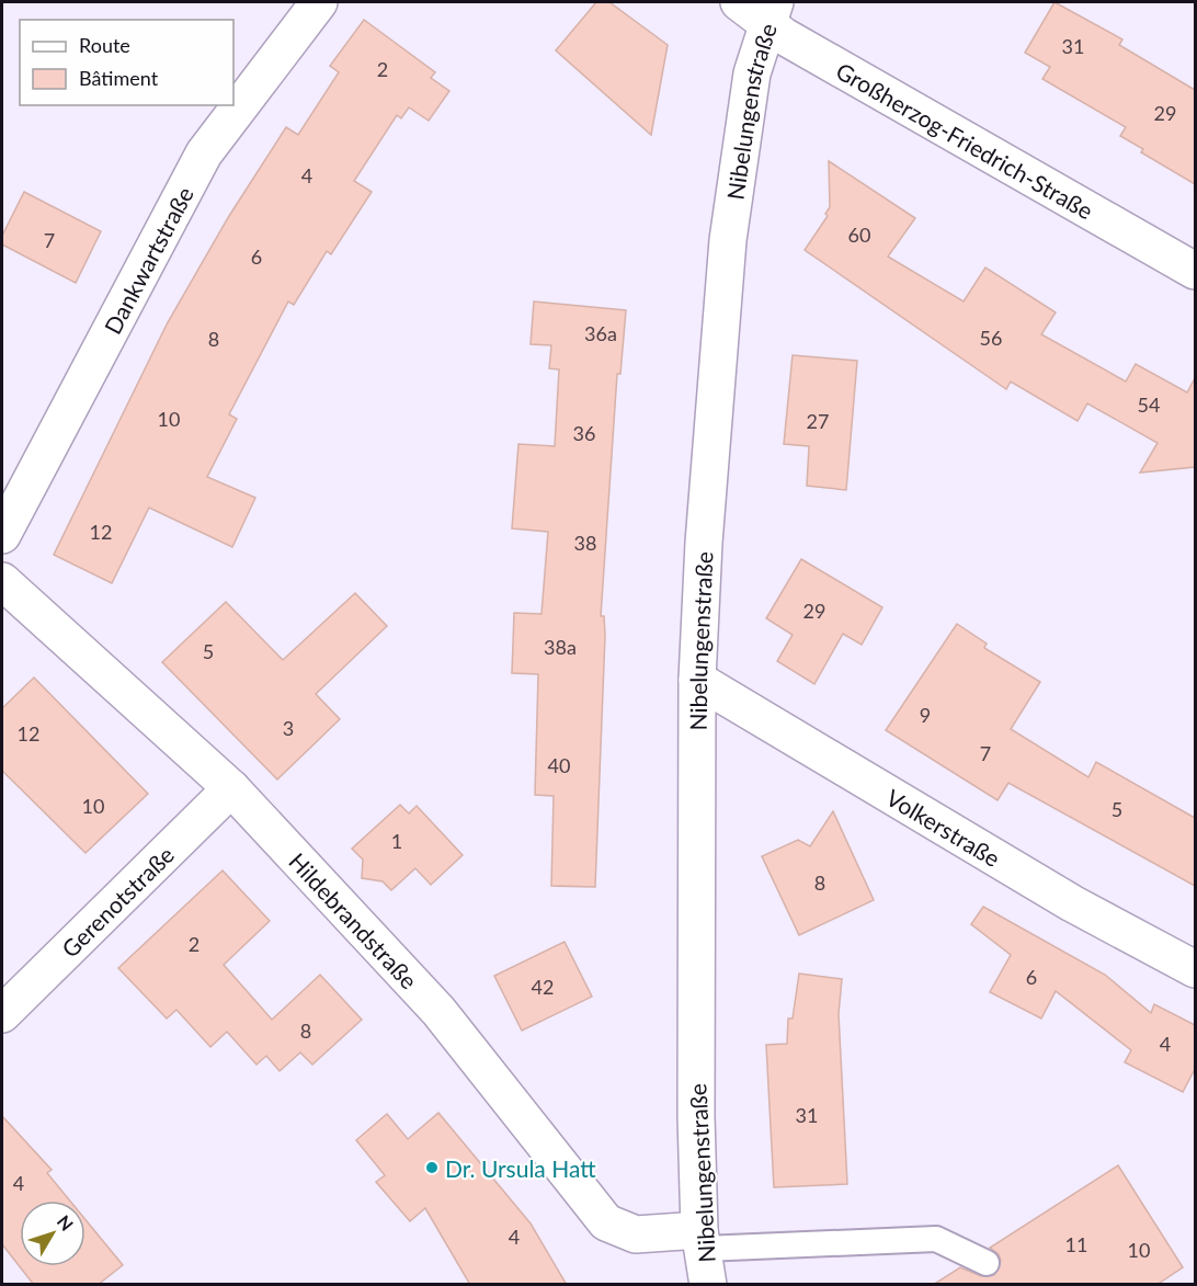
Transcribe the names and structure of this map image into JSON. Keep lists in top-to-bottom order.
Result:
{
  "streets": {
    "street": [
      "Nibelungenstraße",
      "Großherzog-Friedrich-Straße",
      "Dankwartstraße",
      "Volkerstraße",
      "Gerenotstraße",
      "Hildebrandstraße"
    ]
  },
  "crossings": [
    ["Nibelungenstraße", "Großherzog-Friedrich-Straße"],
    ["Nibelungenstraße", "Volkerstraße"],
    ["Nibelungenstraße", "Hildebrandstraße"],
    ["Gerenotstraße", "Hildebrandstraße"]
  ],
  "places": ["Dr. Ursula Hatt"],
  "house_numbers": [
    "31",
    "2",
    "29",
    "4",
    "60",
    "7",
    "6",
    "36a",
    "56",
    "8",
    "54",
    "10",
    "27",
    "36",
    "12",
    "38",
    "29",
    "38a",
    "5",
    "9",
    "3",
    "12",
    "7",
    "40",
    "10",
    "5",
    "1",
    "8",
    "2",
    "6",
    "42",
    "8",
    "4",
    "31",
    "4",
    "4",
    "11",
    "10"
  ],
  "legend": ["Route", "Bâtiment"],
  "north": "top right"
}
